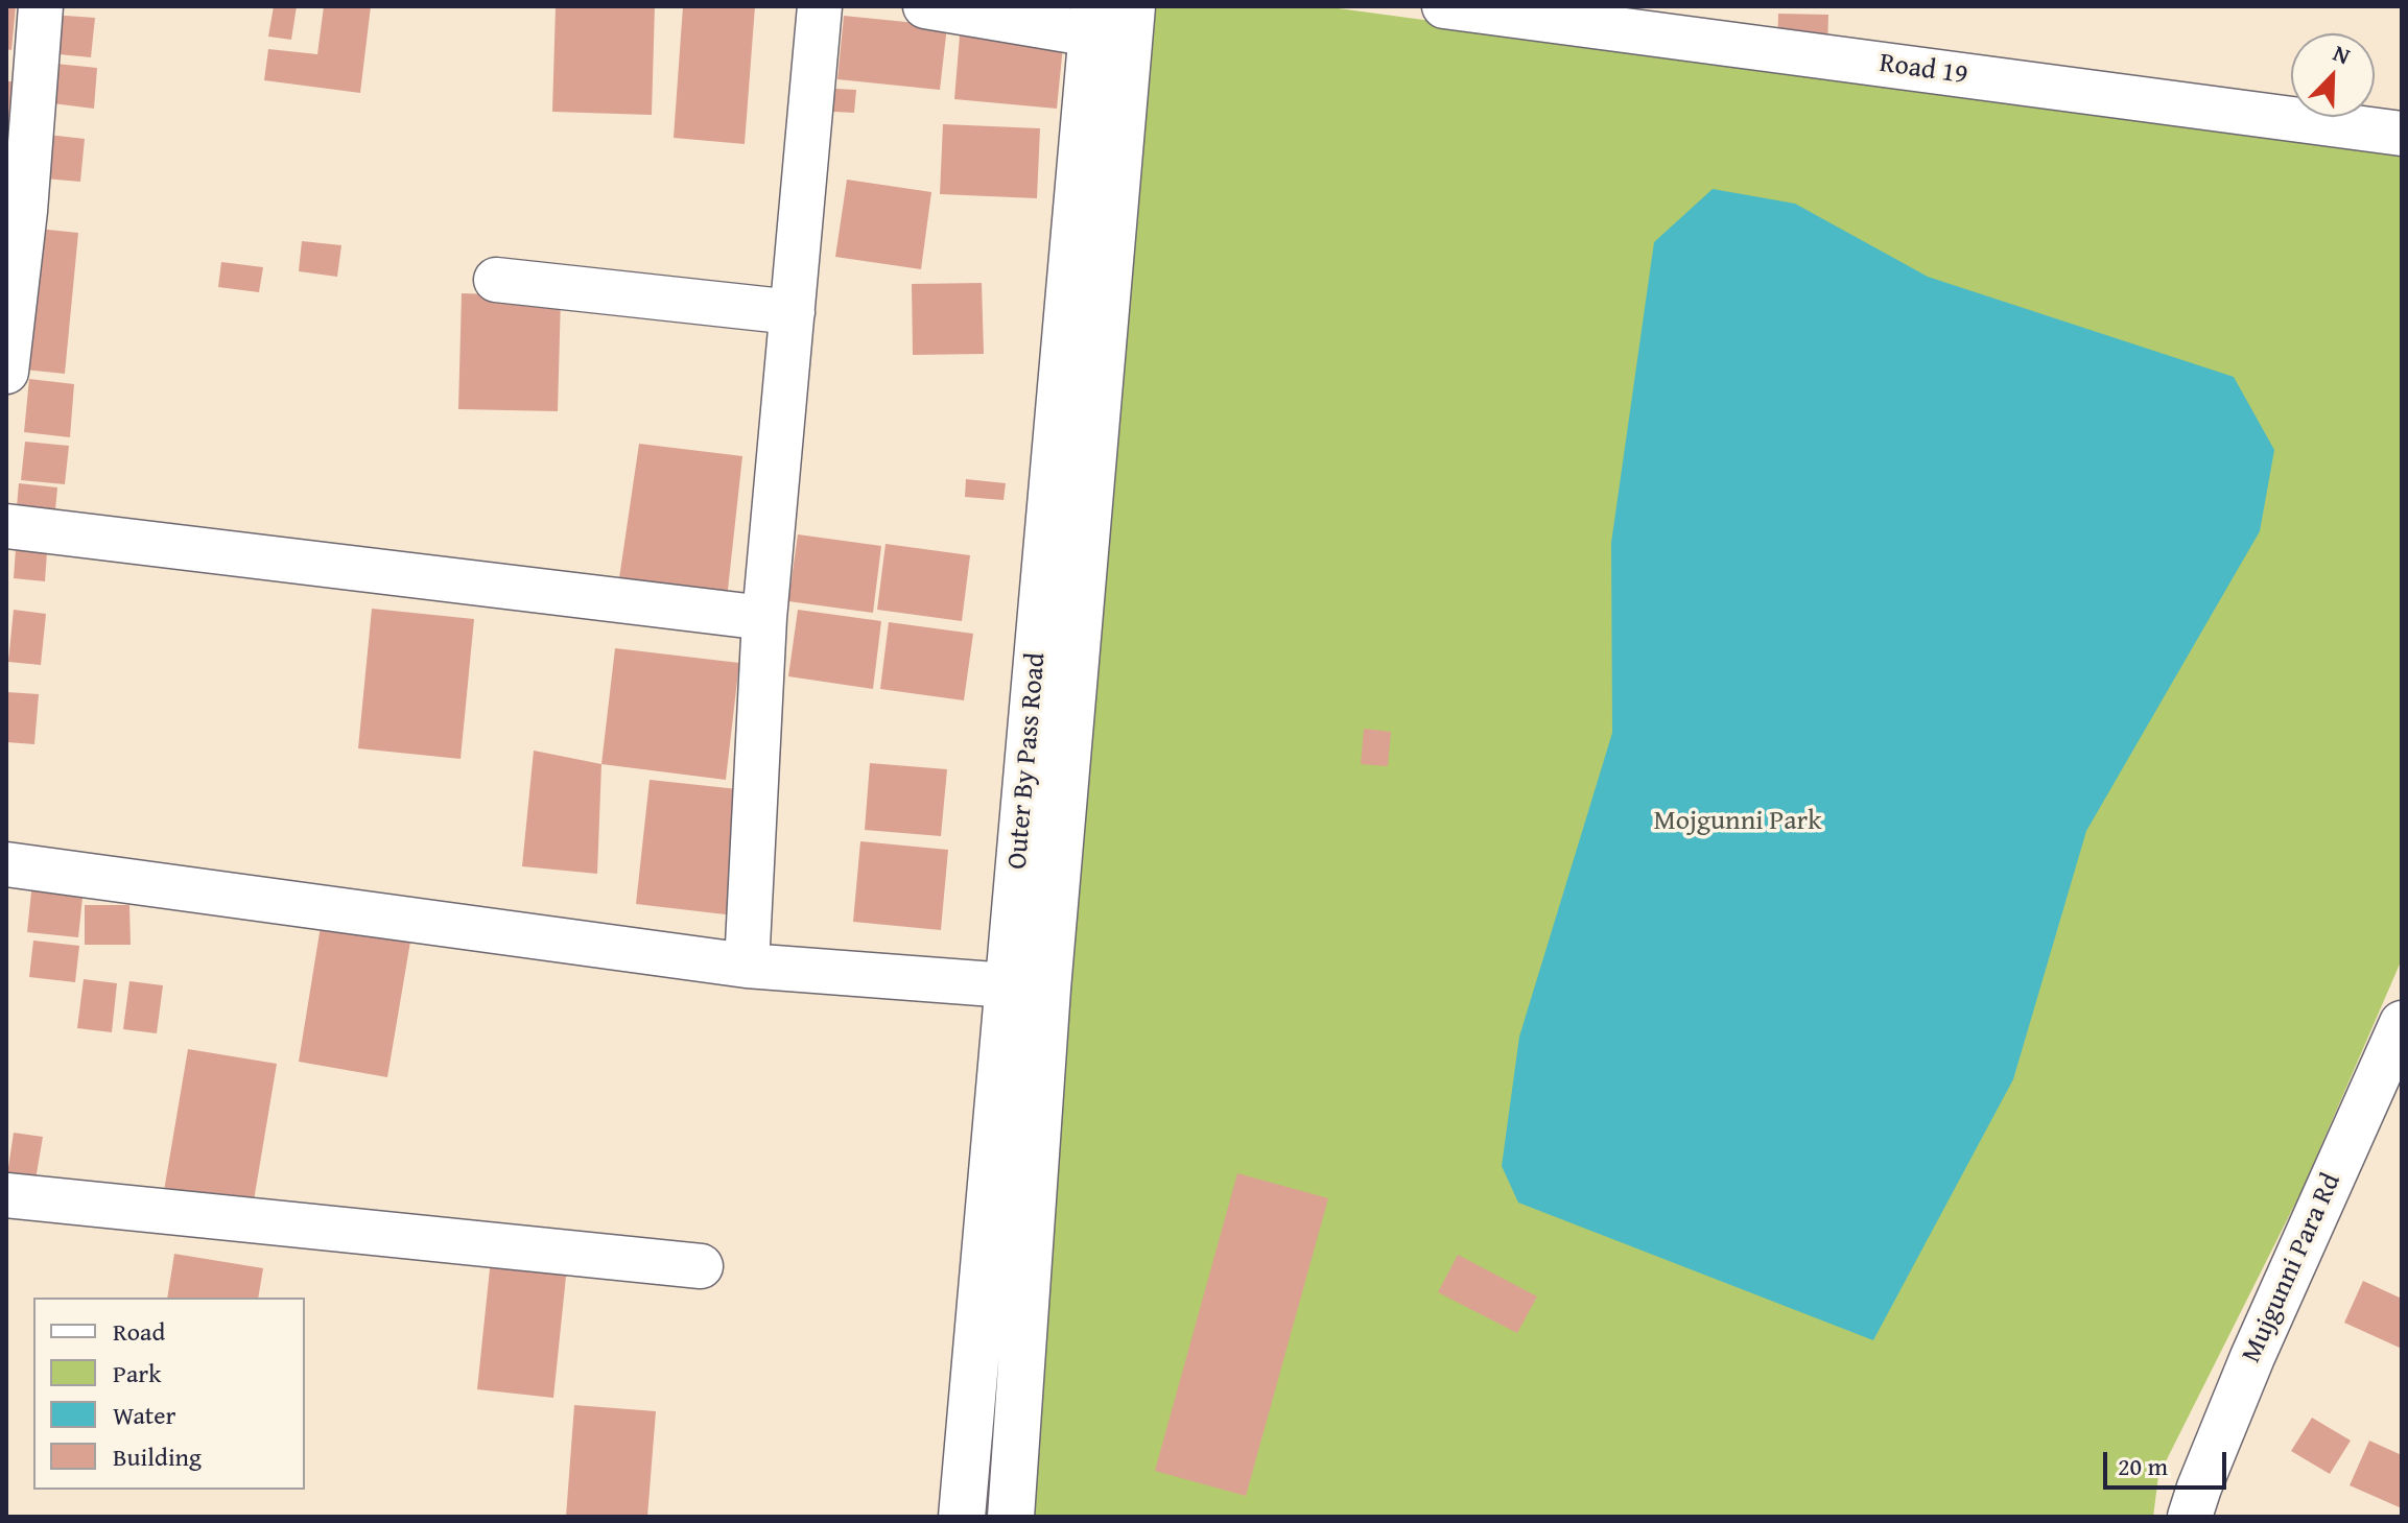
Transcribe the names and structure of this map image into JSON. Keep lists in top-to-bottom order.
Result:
{
  "streets": {
    "main road": ["Outer By Pass Road"],
    "street": ["Road 19", "Mujgunni Para Rd"]
  },
  "parks": ["Mojgunni Park"],
  "legend": [
    "Road",
    "Park",
    "Water",
    "Building"
  ],
  "scale_bar": "20 m",
  "north": "top right"
}
